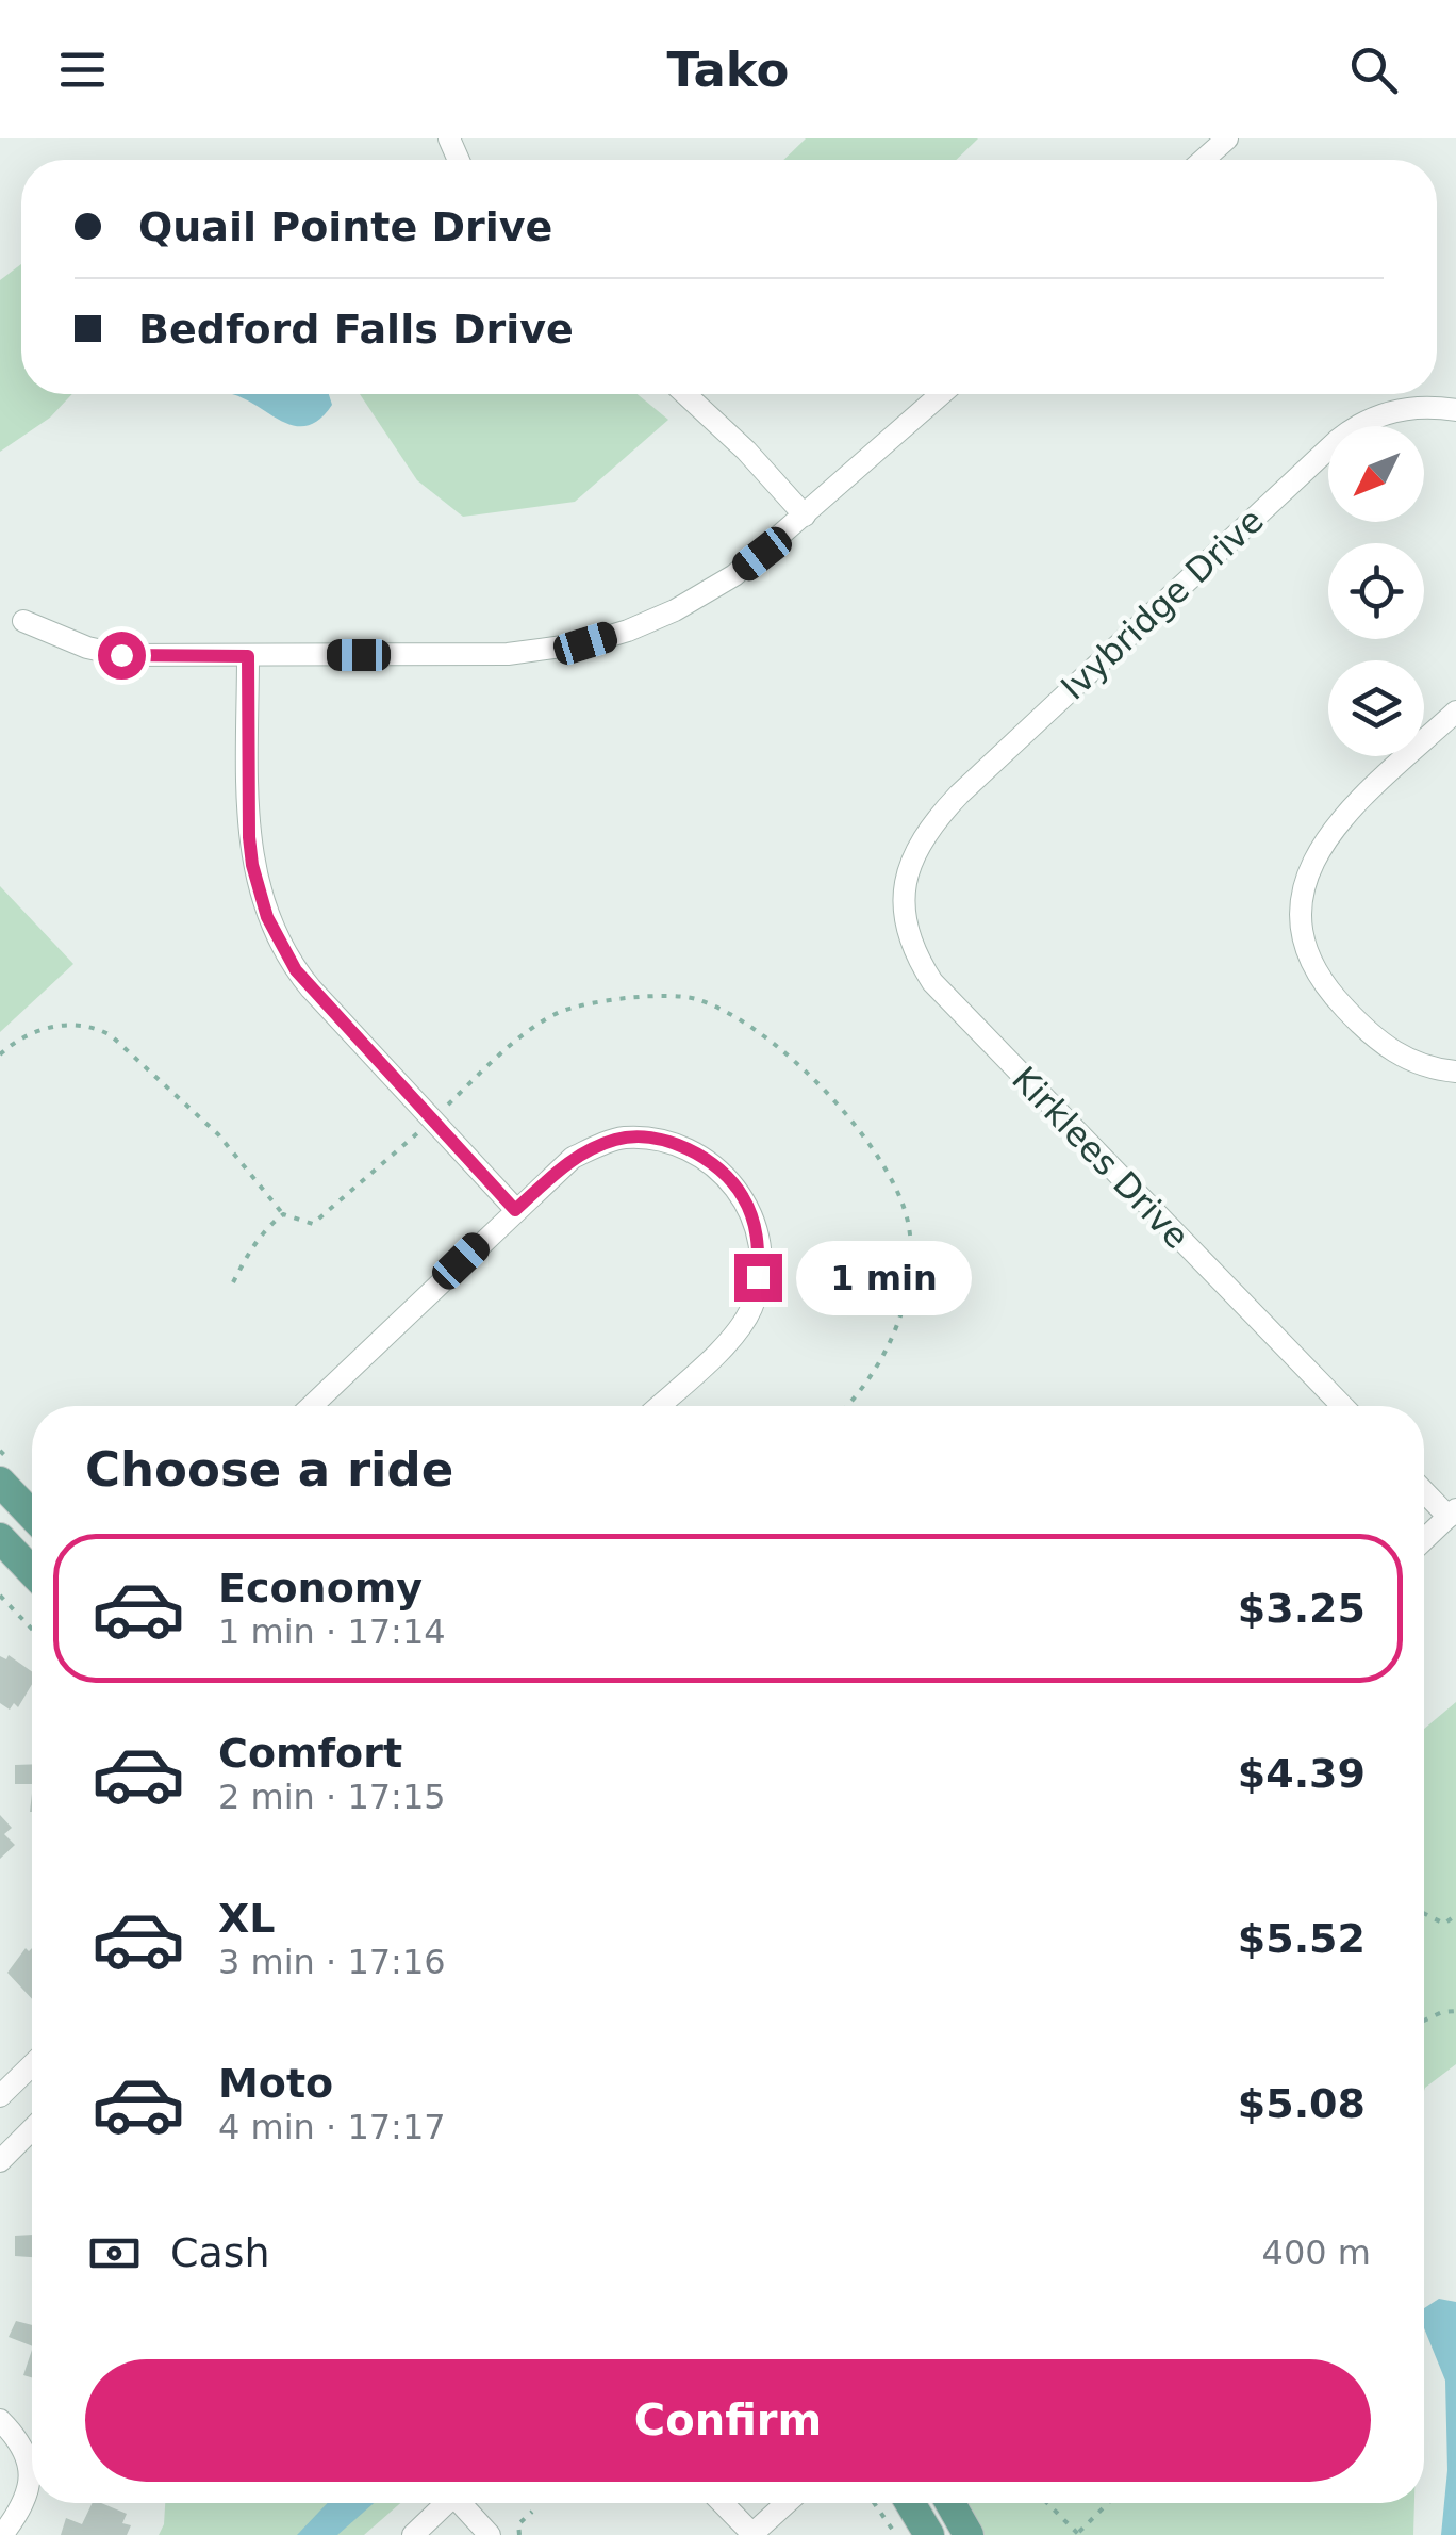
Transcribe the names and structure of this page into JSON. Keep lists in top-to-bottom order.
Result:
{
  "streets": {
    "street": ["Ivybridge Drive", "Kirklees Drive"]
  },
  "crossings": [
    ["Ivybridge Drive", "Kirklees Drive"]
  ],
  "north": "bottom left",
  "page": {
    "header": "Tako",
    "banner": ["Quail Pointe Drive", "Bedford Falls Drive"],
    "bubble": "1 min",
    "heading": "Choose a ride",
    "list": [
      {
        "name": "Economy",
        "note": "1 min · 17:14",
        "value": "$3.25"
      },
      {
        "name": "Comfort",
        "note": "2 min · 17:15",
        "value": "$4.39"
      },
      {
        "name": "XL",
        "note": "3 min · 17:16",
        "value": "$5.52"
      },
      {
        "name": "Moto",
        "note": "4 min · 17:17",
        "value": "$5.08"
      }
    ],
    "pay": ["Cash", "400 m"],
    "buttons": "Confirm"
  }
}
